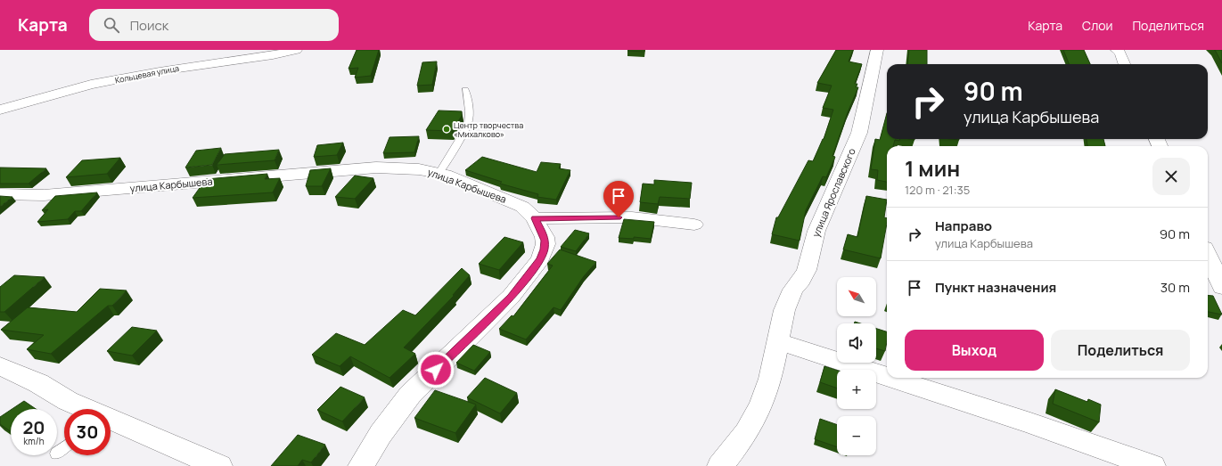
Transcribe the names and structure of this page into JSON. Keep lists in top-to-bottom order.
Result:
{
  "streets": {
    "street": ["Кольцевая улица", "улица Карбышева", "улица Ярославского"]
  },
  "places": ["Центр творчества «Михалково»"],
  "north": "top left",
  "page": {
    "header": "Карта",
    "search": "Поиск",
    "nav": ["Карта", "Слои", "Поделиться"],
    "turn": ["90 m", "улица Карбышева"],
    "heading": ["1 мин", "120 m · 21:35"],
    "list": [
      {
        "name": "Направо",
        "note": "улица Карбышева",
        "value": "90 m"
      },
      {
        "name": "Пункт назначения",
        "value": "30 m"
      }
    ],
    "map_buttons": ["+", "−"],
    "buttons": ["Выход", "Поделиться"],
    "speed": "20 km/h",
    "limit": "30"
  }
}
